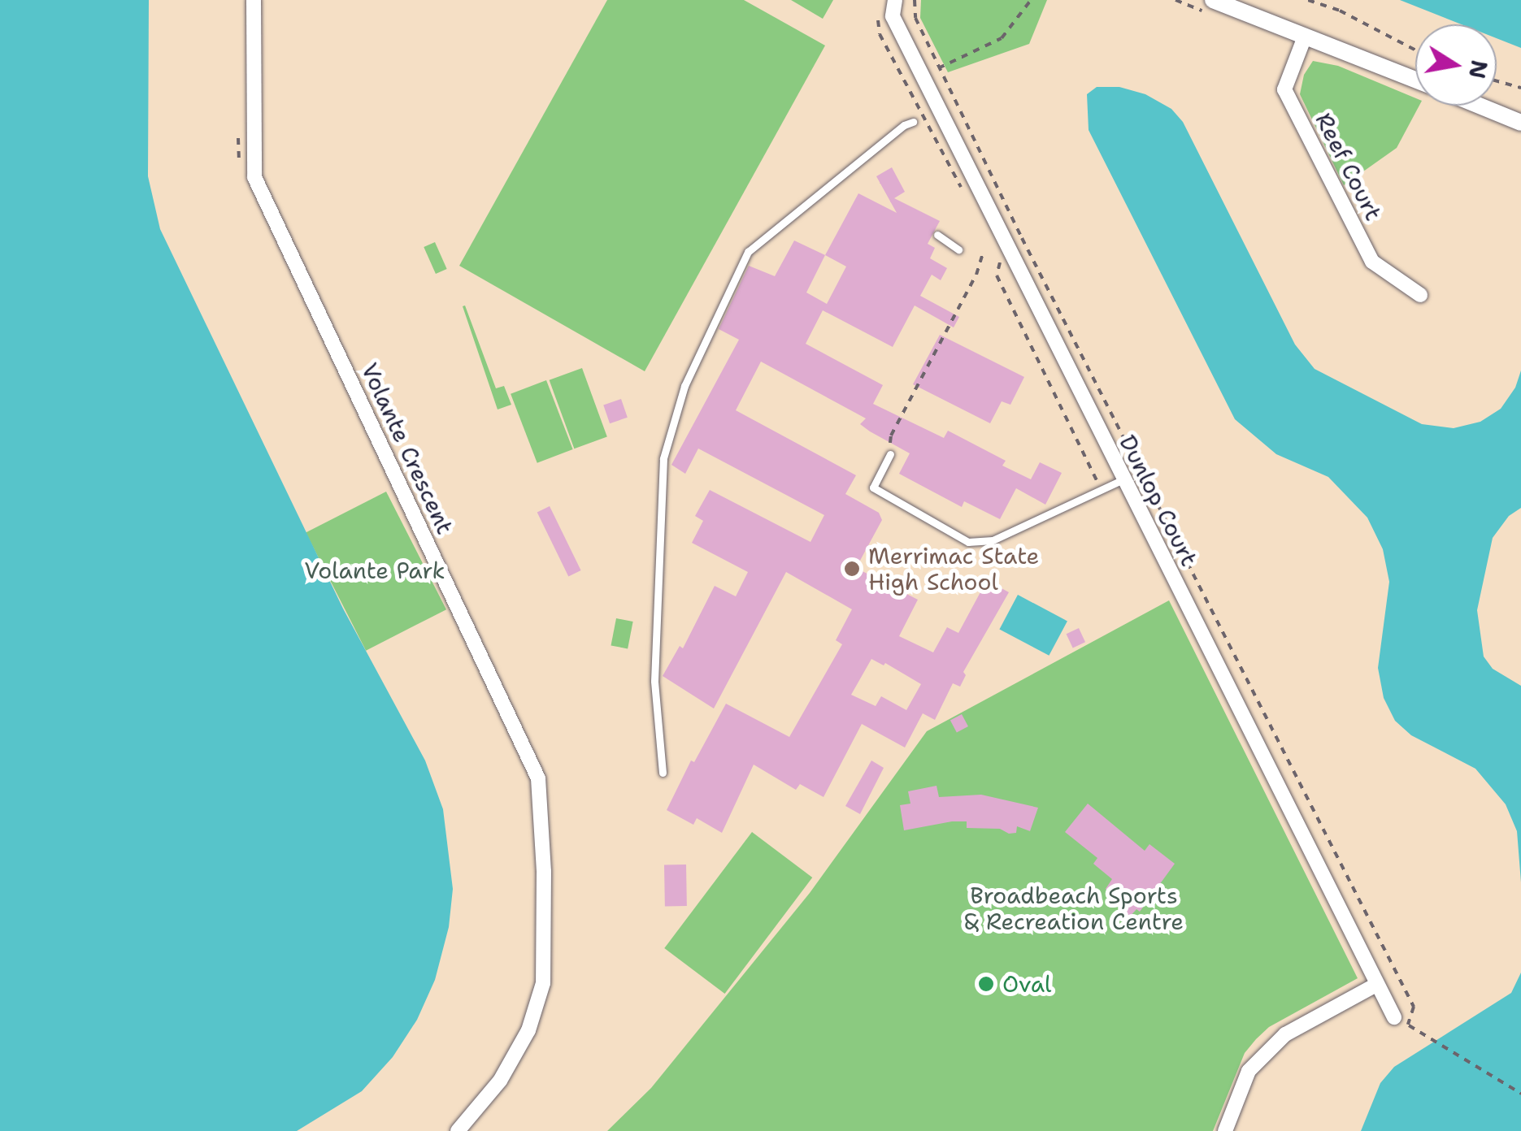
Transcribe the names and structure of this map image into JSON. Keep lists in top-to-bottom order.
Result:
{
  "streets": {
    "street": ["Reef Court", "Volante Crescent", "Dunlop Court"]
  },
  "parks": ["Volante Park", "Broadbeach Sports & Recreation Centre"],
  "places": ["Merrimac State High School", "Oval"],
  "north": "right"
}
